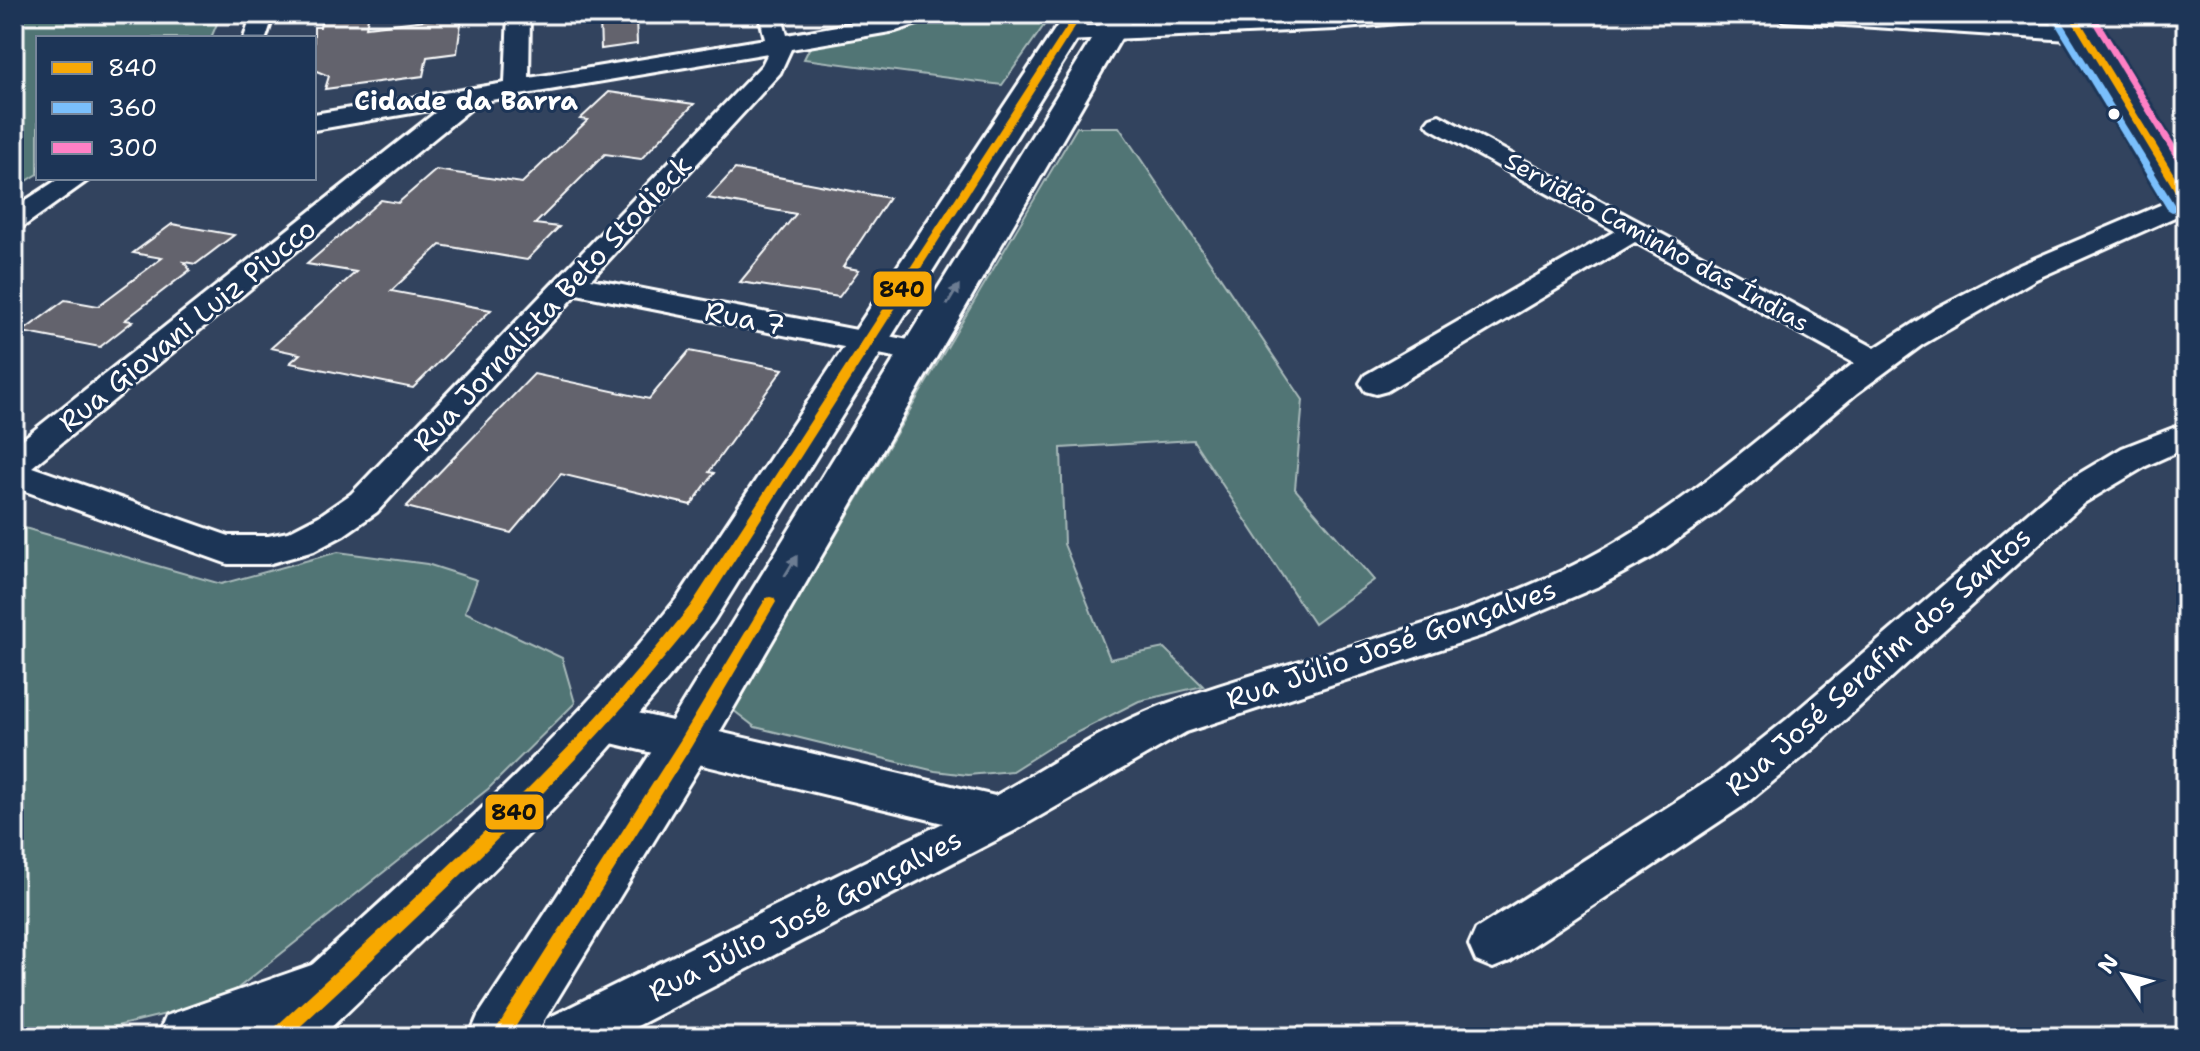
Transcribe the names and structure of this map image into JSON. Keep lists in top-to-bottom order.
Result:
{
  "streets": {
    "street": [
      "Servidão Caminho das Índias",
      "Rua Jornalista Beto Stodieck",
      "Rua 7",
      "Rua Giovani Luiz Piucco",
      "Rua Júlio José Gonçalves",
      "Rua José Serafim dos Santos"
    ]
  },
  "crossings": [
    ["Servidão Caminho das Índias", "Rua Júlio José Gonçalves"],
    ["Rua Jornalista Beto Stodieck", "Rua 7"]
  ],
  "districts": ["Cidade da Barra"],
  "lines": ["transit line 840", "transit line 300", "transit line 360"],
  "legend": ["840", "360", "300"],
  "north": "top left"
}
